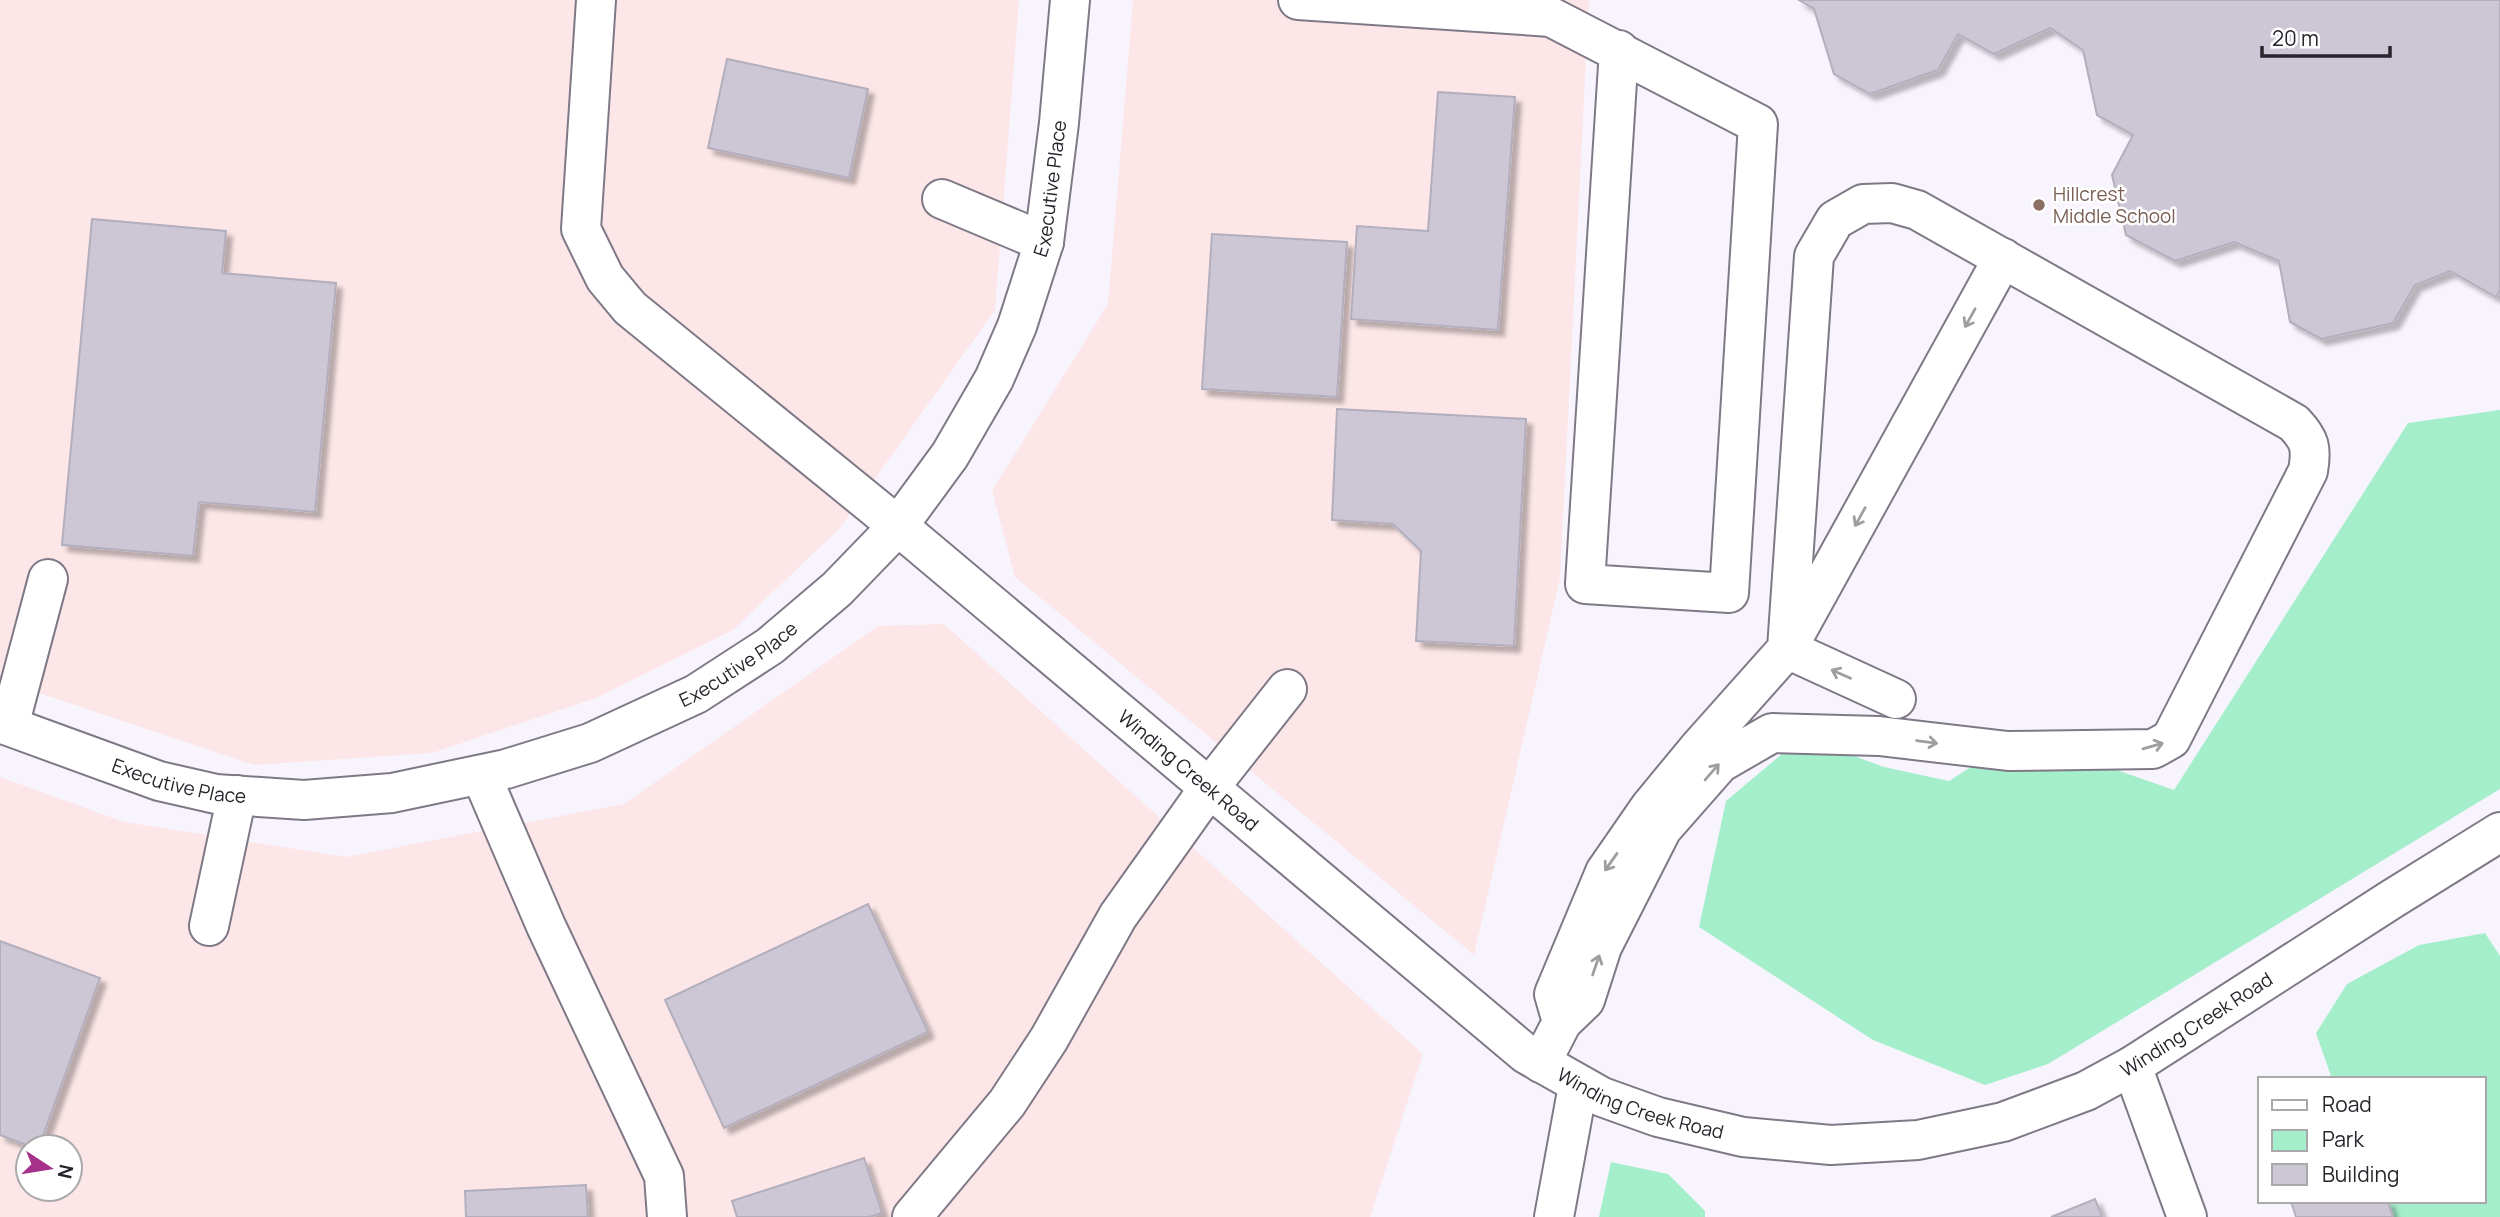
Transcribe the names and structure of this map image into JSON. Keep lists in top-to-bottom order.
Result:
{
  "streets": {
    "street": ["Executive Place", "Winding Creek Road"]
  },
  "crossings": [
    ["Executive Place", "Winding Creek Road"]
  ],
  "places": ["Hillcrest Middle School"],
  "legend": ["Road", "Park", "Building"],
  "scale_bar": "20 m",
  "north": "right"
}
